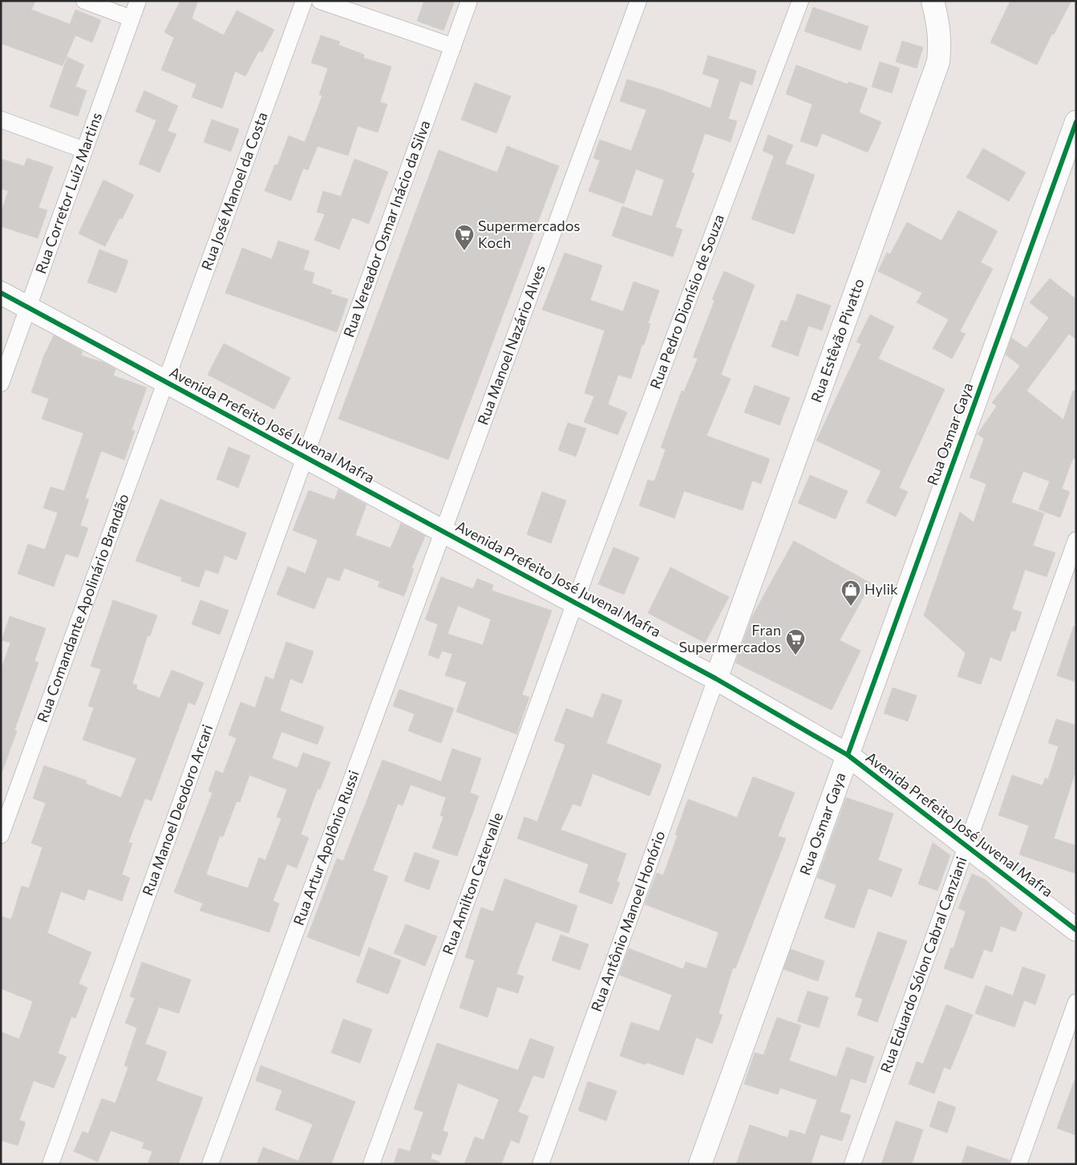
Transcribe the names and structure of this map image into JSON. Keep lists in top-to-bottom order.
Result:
{
  "streets": {
    "main road": ["Rua Estêvão Pivatto", "Avenida Prefeito José Juvenal Mafra", "Rua Osmar Gaya"],
    "street": [
      "Rua José Manoel da Costa",
      "Rua Corretor Luiz Martins",
      "Rua Vereador Osmar Inácio da Silva",
      "Rua Pedro Dionísio de Souza",
      "Rua Manoel Nazário Alves",
      "Rua Comandante Apolinário Brandão",
      "Rua Manoel Deodoro Arcari",
      "Rua Artur Apolônio Russi",
      "Rua Amilton Catervalle",
      "Rua Antônio Manoel Honório",
      "Rua Eduardo Sólon Cabral Canziani"
    ]
  },
  "crossings": [
    ["Rua José Manoel da Costa", "Avenida Prefeito José Juvenal Mafra"],
    ["Rua José Manoel da Costa", "Rua Comandante Apolinário Brandão"],
    ["Rua Corretor Luiz Martins", "Avenida Prefeito José Juvenal Mafra"],
    ["Rua Vereador Osmar Inácio da Silva", "Avenida Prefeito José Juvenal Mafra"],
    ["Rua Vereador Osmar Inácio da Silva", "Rua Manoel Deodoro Arcari"],
    ["Rua Pedro Dionísio de Souza", "Avenida Prefeito José Juvenal Mafra"],
    ["Rua Pedro Dionísio de Souza", "Rua Amilton Catervalle"],
    ["Rua Estêvão Pivatto", "Avenida Prefeito José Juvenal Mafra"],
    ["Rua Estêvão Pivatto", "Rua Antônio Manoel Honório"],
    ["Rua Manoel Nazário Alves", "Avenida Prefeito José Juvenal Mafra"],
    ["Rua Manoel Nazário Alves", "Rua Artur Apolônio Russi"],
    ["Avenida Prefeito José Juvenal Mafra", "Rua Osmar Gaya"],
    ["Avenida Prefeito José Juvenal Mafra", "Rua Comandante Apolinário Brandão"],
    ["Avenida Prefeito José Juvenal Mafra", "Rua Manoel Deodoro Arcari"],
    ["Avenida Prefeito José Juvenal Mafra", "Rua Artur Apolônio Russi"],
    ["Avenida Prefeito José Juvenal Mafra", "Rua Amilton Catervalle"],
    ["Avenida Prefeito José Juvenal Mafra", "Rua Antônio Manoel Honório"],
    ["Avenida Prefeito José Juvenal Mafra", "Rua Eduardo Sólon Cabral Canziani"]
  ],
  "places": {
    "supermarket": ["Supermercados Koch", "Fran Supermercados"],
    "shop": ["Hylik"]
  }
}
